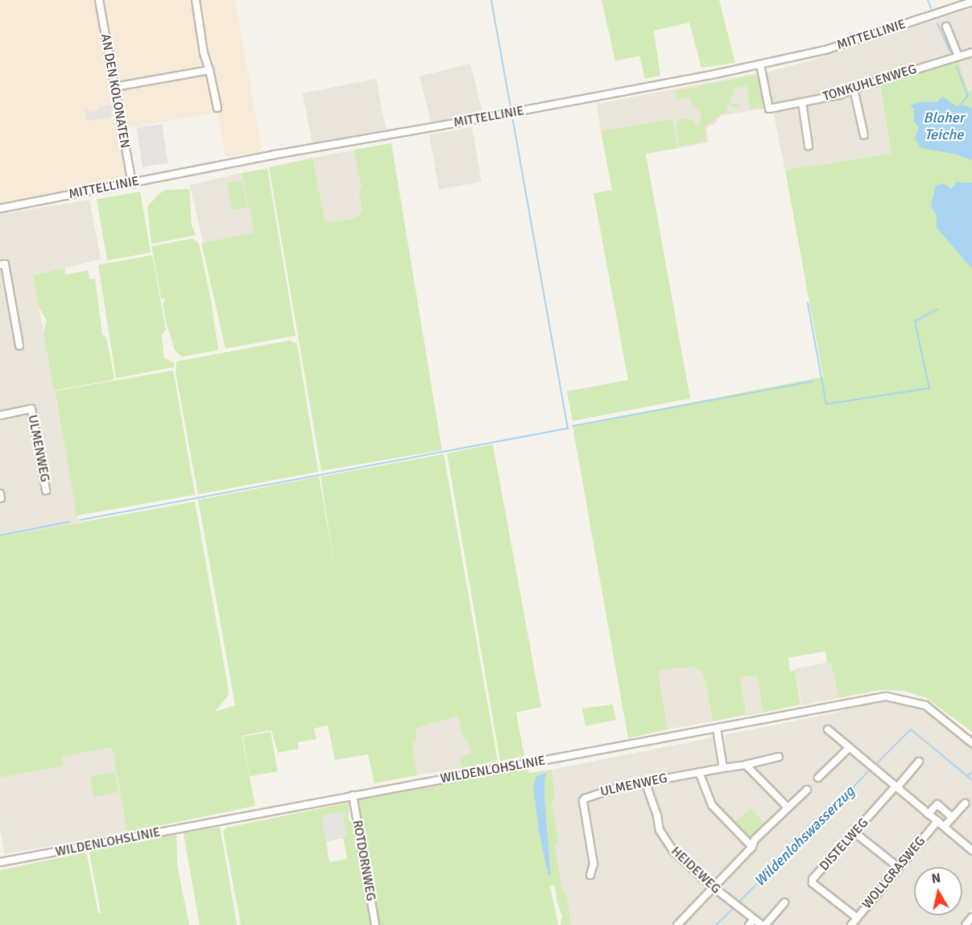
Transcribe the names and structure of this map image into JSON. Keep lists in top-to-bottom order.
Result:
{
  "streets": {
    "street": [
      "MITTELLINIE",
      "TONKUHLENWEG",
      "AN DEN KOLONATEN",
      "ULMENWEG",
      "WILDENLOHSLINIE",
      "DISTELWEG",
      "ROTDORNWEG",
      "HEIDEWEG",
      "WOLLGRASWEG"
    ]
  },
  "crossings": [
    ["MITTELLINIE", "TONKUHLENWEG"],
    ["MITTELLINIE", "AN DEN KOLONATEN"],
    ["ULMENWEG", "HEIDEWEG"],
    ["WILDENLOHSLINIE", "ROTDORNWEG"],
    ["DISTELWEG", "WOLLGRASWEG"]
  ],
  "water": ["Bloher Teiche", "Wildenlohswasserzug"],
  "north": "top"
}
